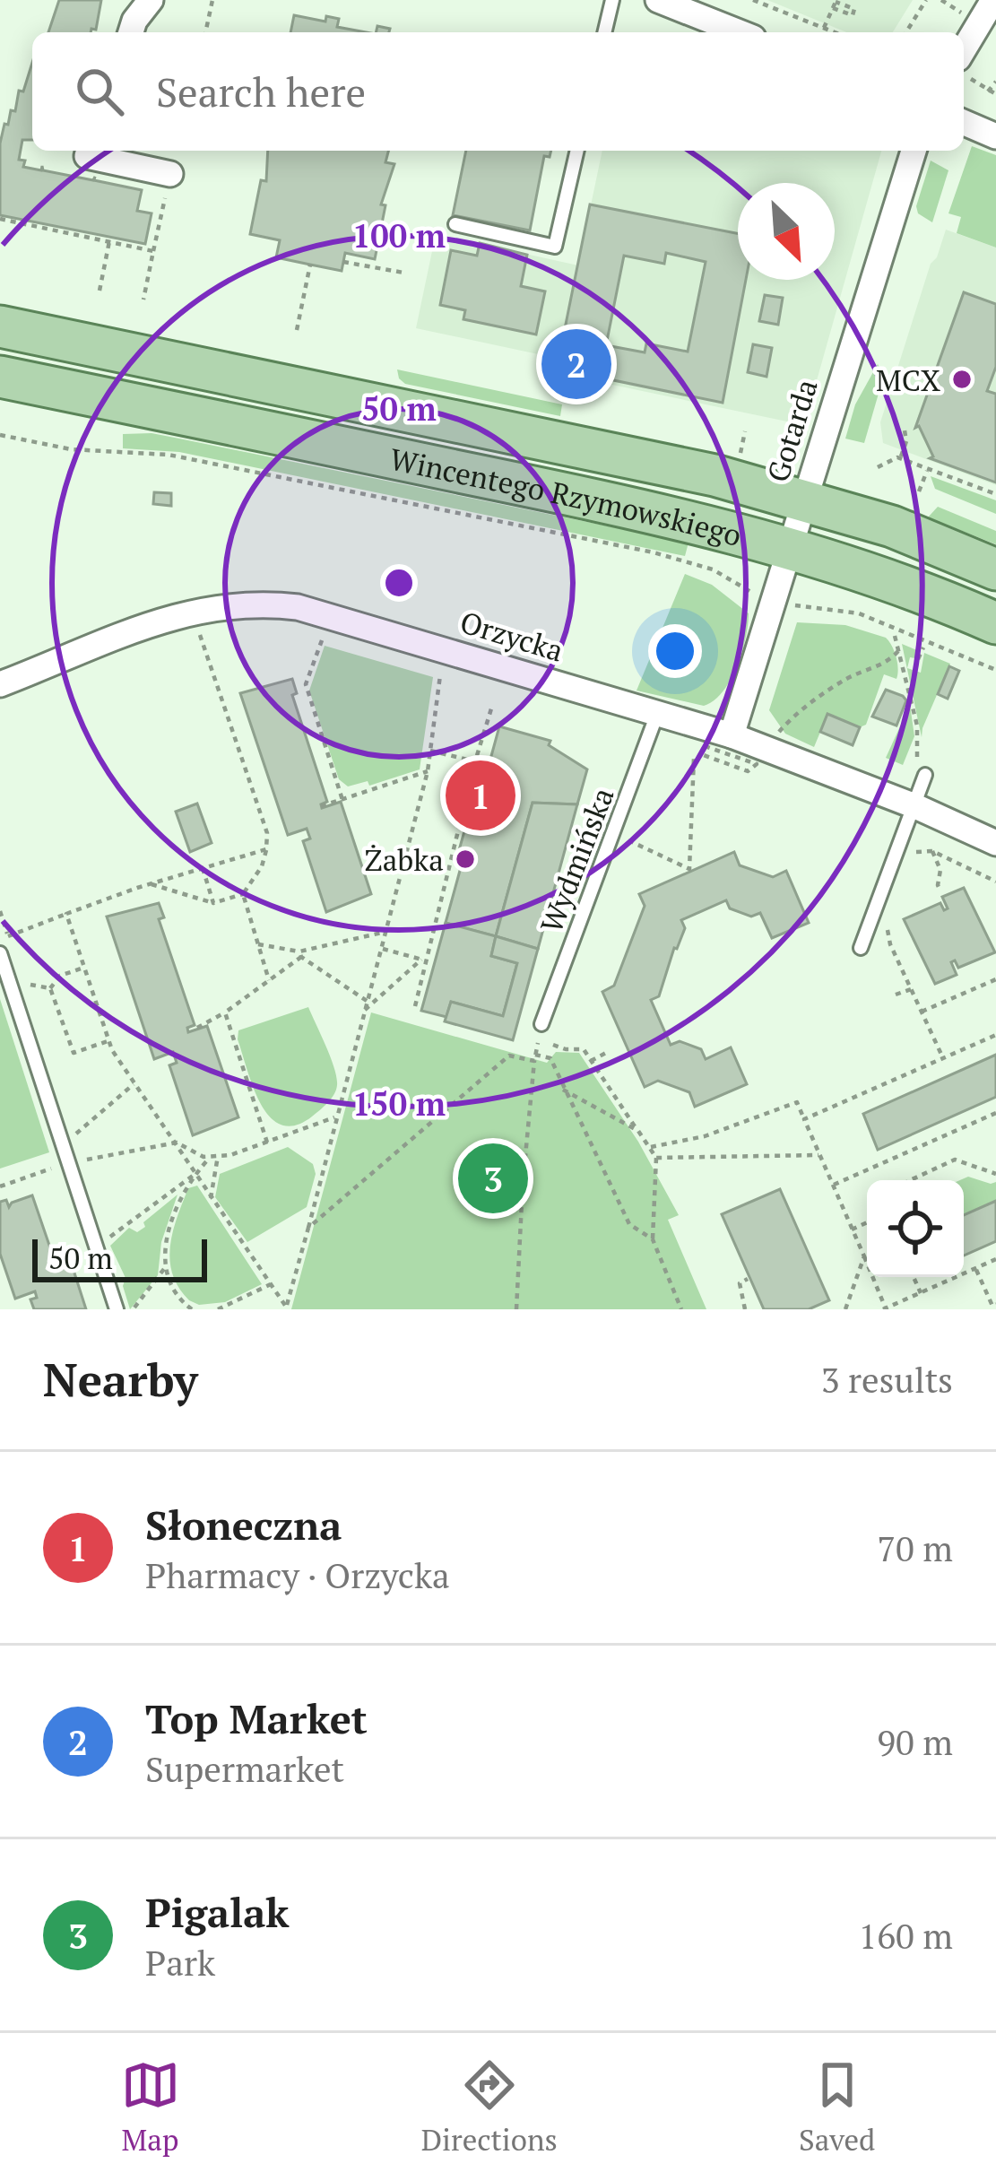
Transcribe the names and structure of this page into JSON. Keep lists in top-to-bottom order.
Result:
{
  "streets": {
    "main road": ["Wincentego Rzymowskiego"],
    "street": ["Gotarda", "Orzycka"],
    "lane": ["Wydmińska"]
  },
  "crossings": [
    ["Gotarda", "Wincentego Rzymowskiego"],
    ["Gotarda", "Orzycka"],
    ["Orzycka", "Wydmińska"]
  ],
  "places": ["MCX", "Żabka"],
  "scale_bar": "50 m",
  "north": "bottom right",
  "page": {
    "search": "Search here",
    "pins": ["2", "1", "3"],
    "scale": "50 m",
    "heading": ["Nearby", "3 results"],
    "list": [
      {
        "mark": "1",
        "name": "Słoneczna",
        "note": "Pharmacy · Orzycka",
        "value": "70 m"
      },
      {
        "mark": "2",
        "name": "Top Market",
        "note": "Supermarket",
        "value": "90 m"
      },
      {
        "mark": "3",
        "name": "Pigalak",
        "note": "Park",
        "value": "160 m"
      }
    ],
    "nav": ["Map", "Directions", "Saved"]
  },
  "rings": ["100 m", "50 m", "150 m"]
}
